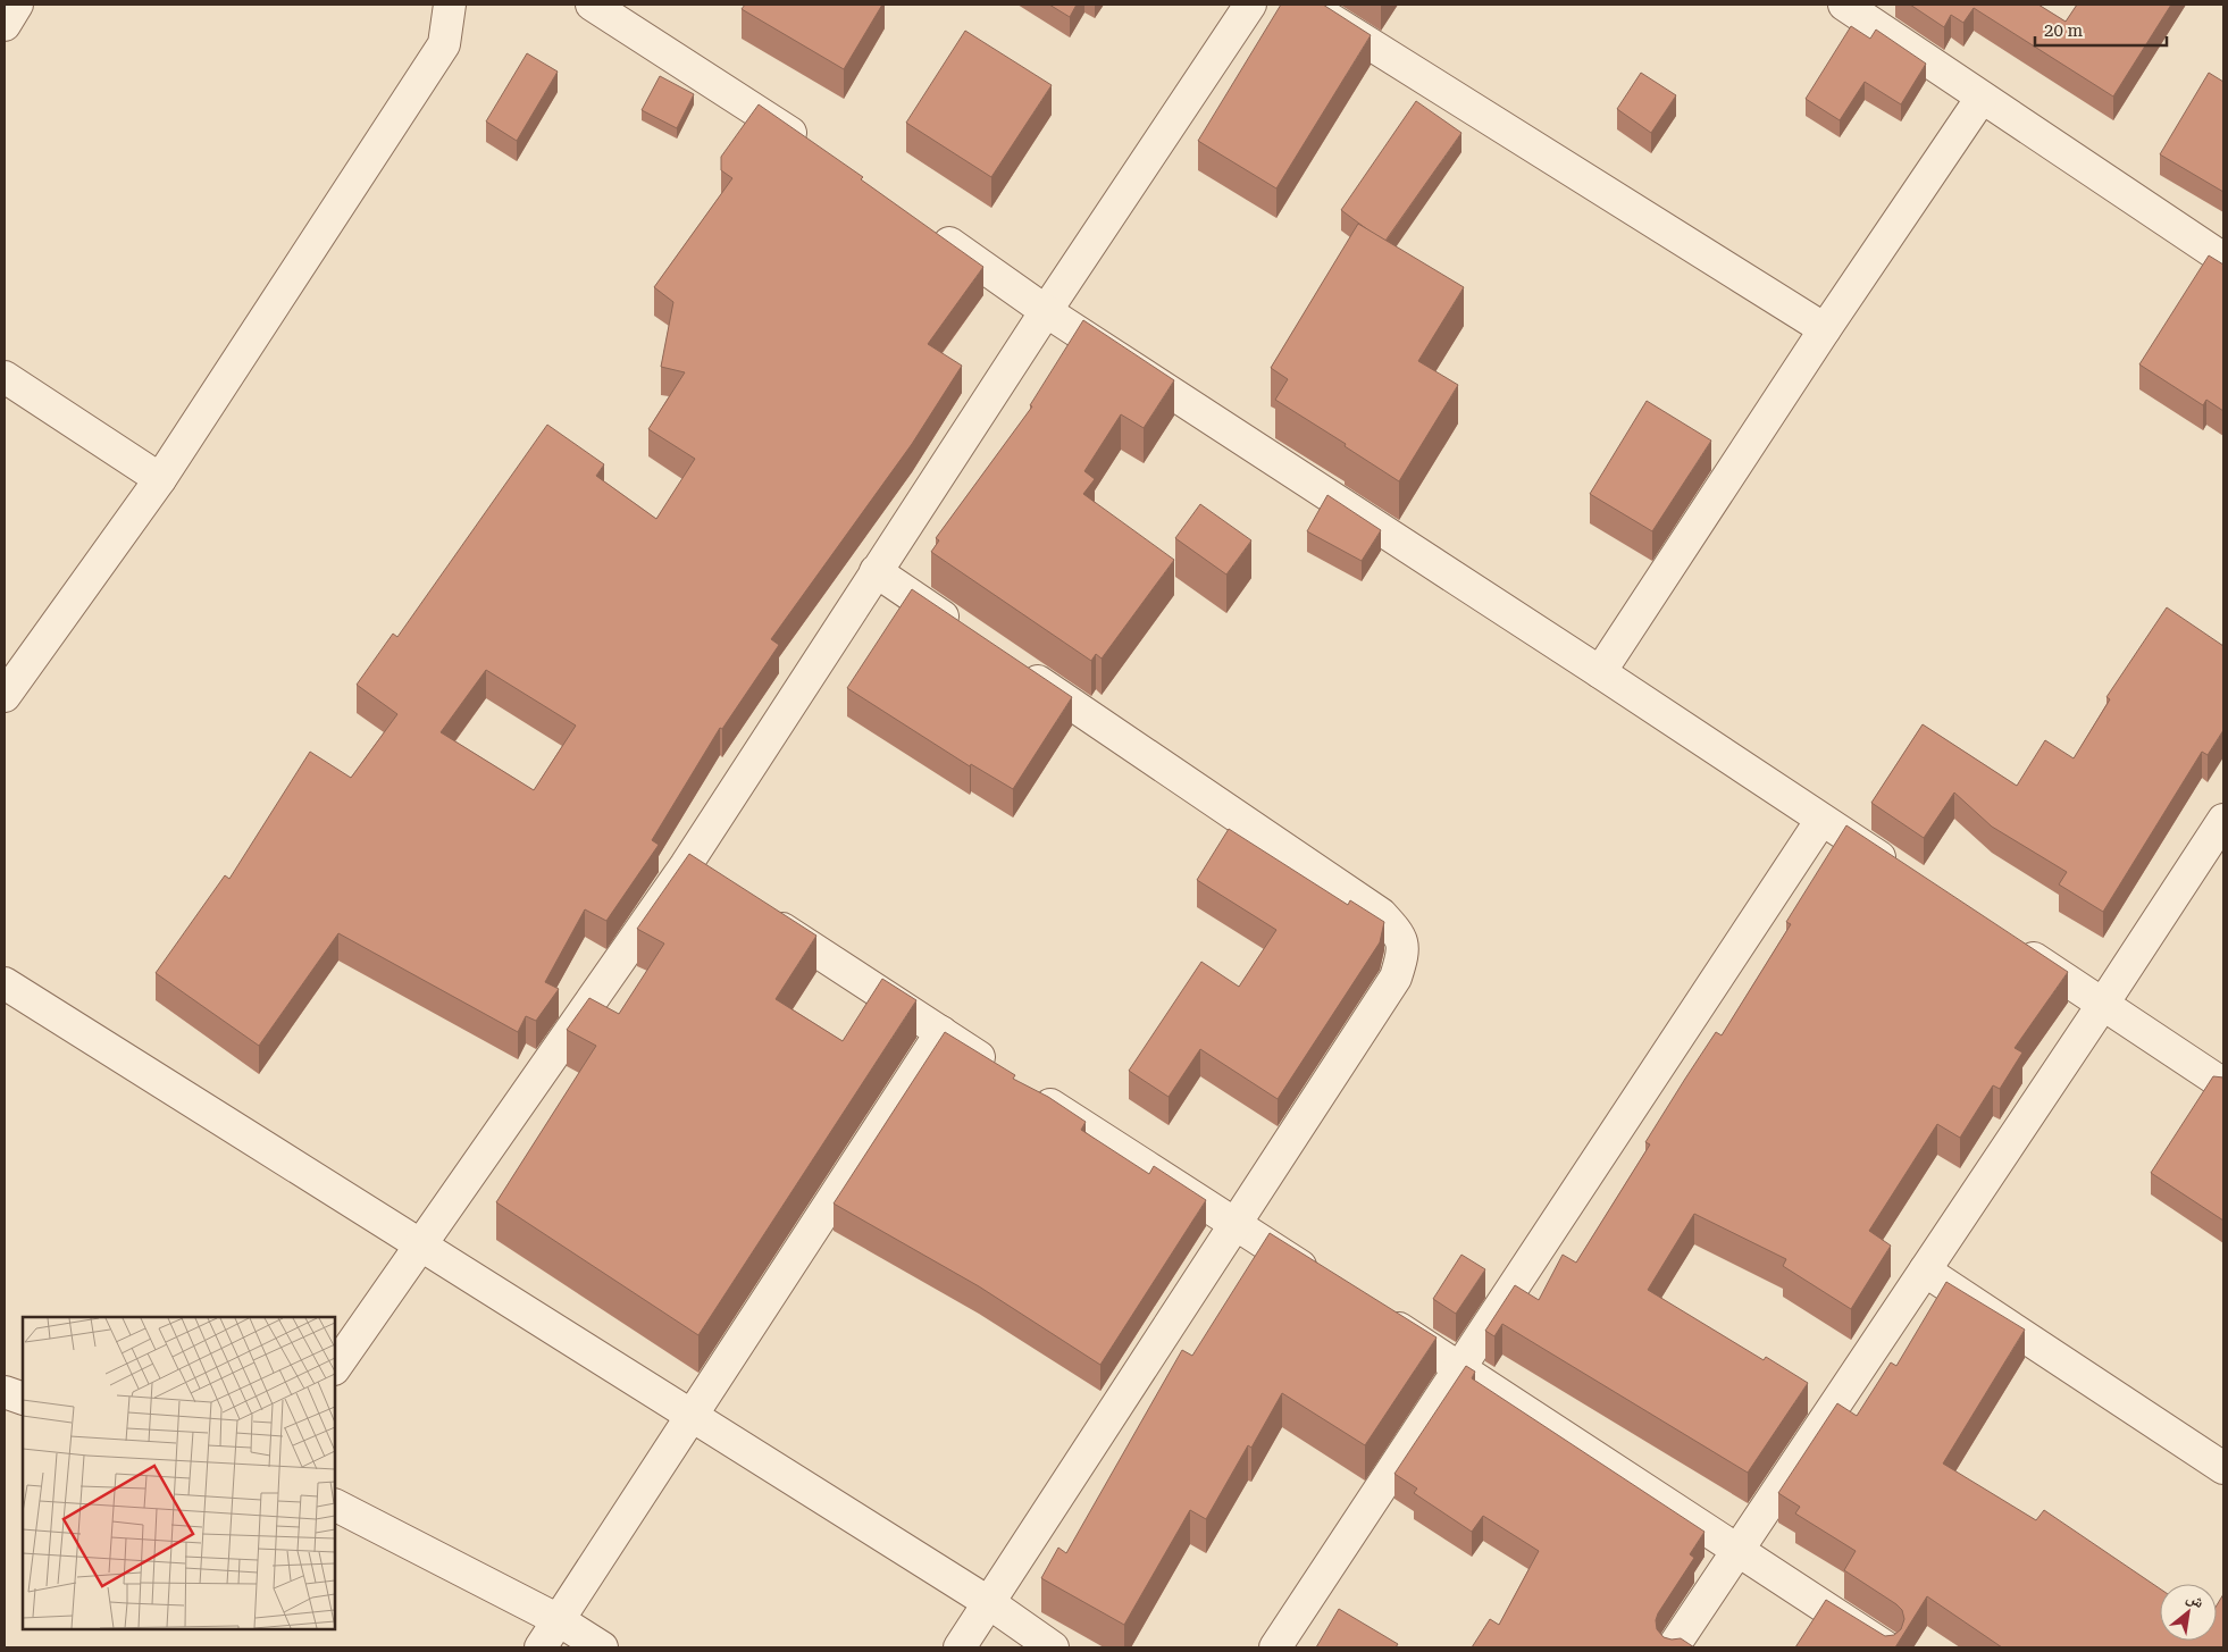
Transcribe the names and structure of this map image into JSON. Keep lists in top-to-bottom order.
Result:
{
  "scale_bar": "20 m",
  "north": "top right"
}
